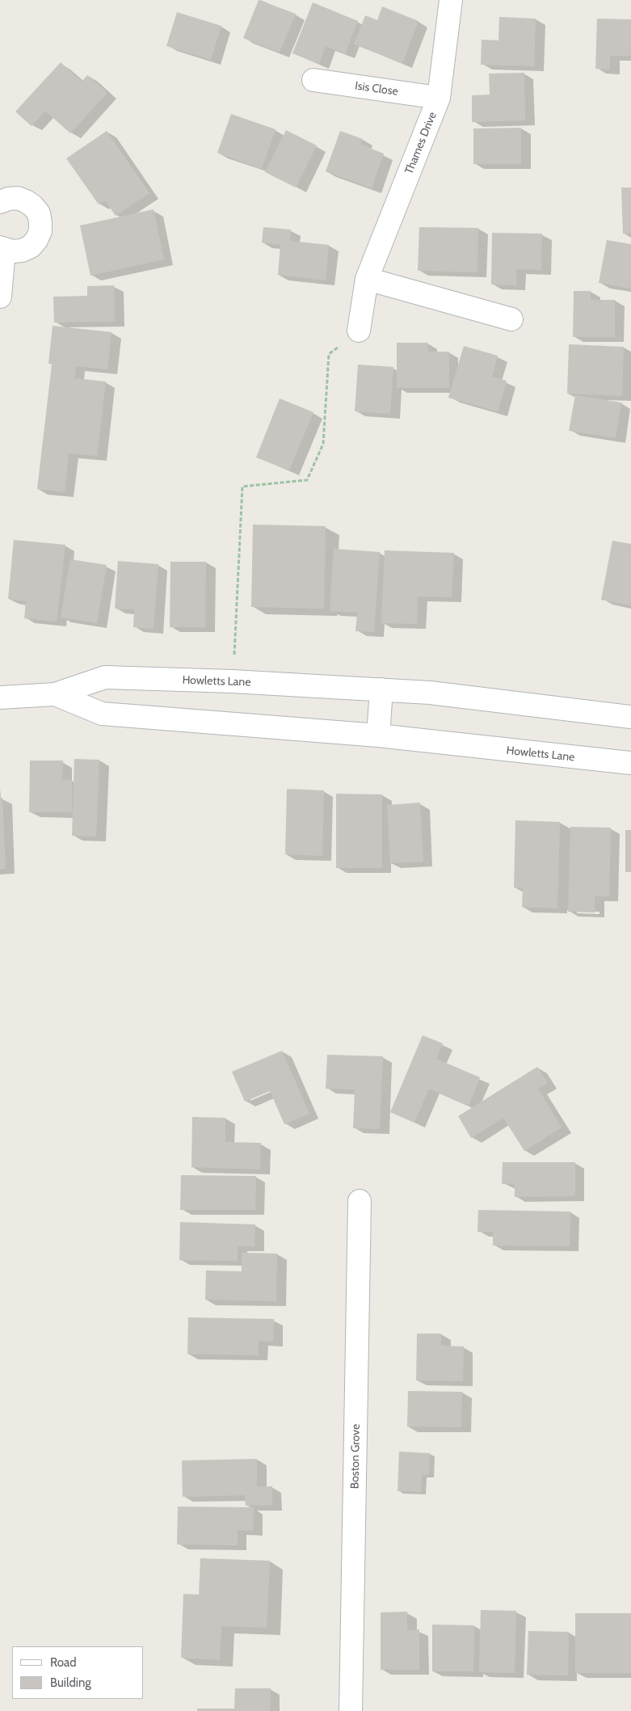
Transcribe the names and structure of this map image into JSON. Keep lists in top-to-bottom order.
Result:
{
  "streets": {
    "street": [
      "Isis Close",
      "Thames Drive",
      "Howletts Lane",
      "Boston Grove"
    ]
  },
  "crossings": [
    ["Isis Close", "Thames Drive"]
  ],
  "legend": ["Road", "Building"]
}
